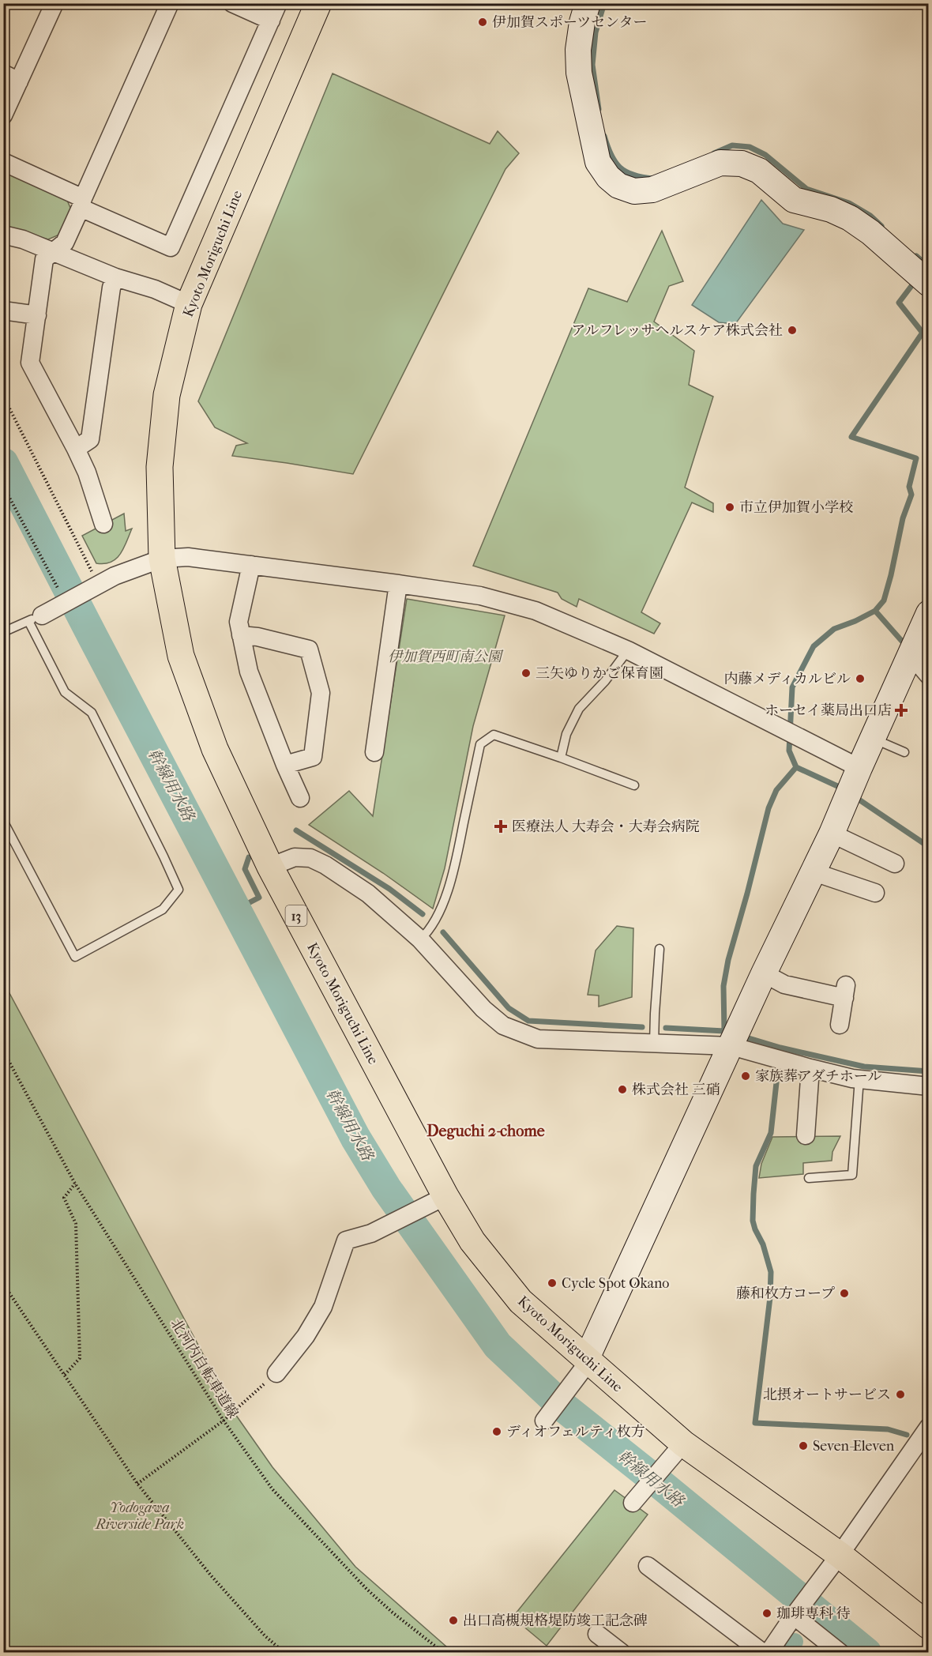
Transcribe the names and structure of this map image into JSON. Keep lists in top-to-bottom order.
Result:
{
  "streets": {
    "main road": ["Kyoto Moriguchi Line", "13"],
    "path": ["北河内自転車道線"]
  },
  "districts": ["Deguchi 2-chome"],
  "water": ["幹線用水路"],
  "parks": ["伊加賀西町南公園", "Yodogawa Riverside Park"],
  "places": {
    "other": [
      "伊加賀スポーツセンター",
      "アルフレッサヘルスケア株式会社",
      "市立伊加賀小学校",
      "三矢ゆりかご保育園",
      "内藤メディカルビル",
      "家族葬アダチホール",
      "株式会社 三硝",
      "Cycle Spot Okano",
      "藤和枚方コープ",
      "北摂オートサービス",
      "ディオフェルティ枚方",
      "Seven-Eleven",
      "珈琲専科 待",
      "出口高槻規格堤防竣工記念碑"
    ],
    "health": ["ホーセイ薬局出口店", "医療法人 大寿会・大寿会病院"]
  }
}
